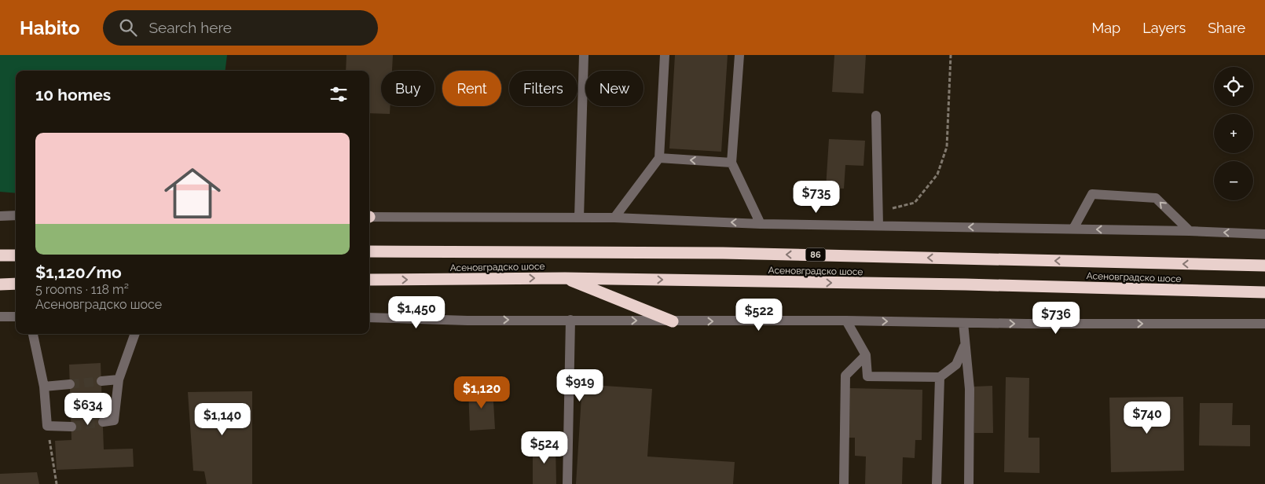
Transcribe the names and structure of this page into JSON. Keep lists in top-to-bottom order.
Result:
{
  "streets": {
    "highway": ["86", "Асеновградско шосе"]
  },
  "page": {
    "header": "Habito",
    "search": "Search here",
    "nav": ["Map", "Layers", "Share"],
    "map_buttons": ["+", "−"],
    "chip": [
      "Buy",
      "Rent",
      "Filters",
      "New"
    ],
    "heading": "10 homes",
    "list": [
      {
        "name": "$1,120/mo",
        "note": "5 rooms · 118 m² · Асеновградско шосе"
      }
    ],
    "price": [
      "$735",
      "$1,450",
      "$522",
      "$736",
      "$919",
      "$1,120",
      "$634",
      "$740",
      "$1,140",
      "$524"
    ]
  }
}
